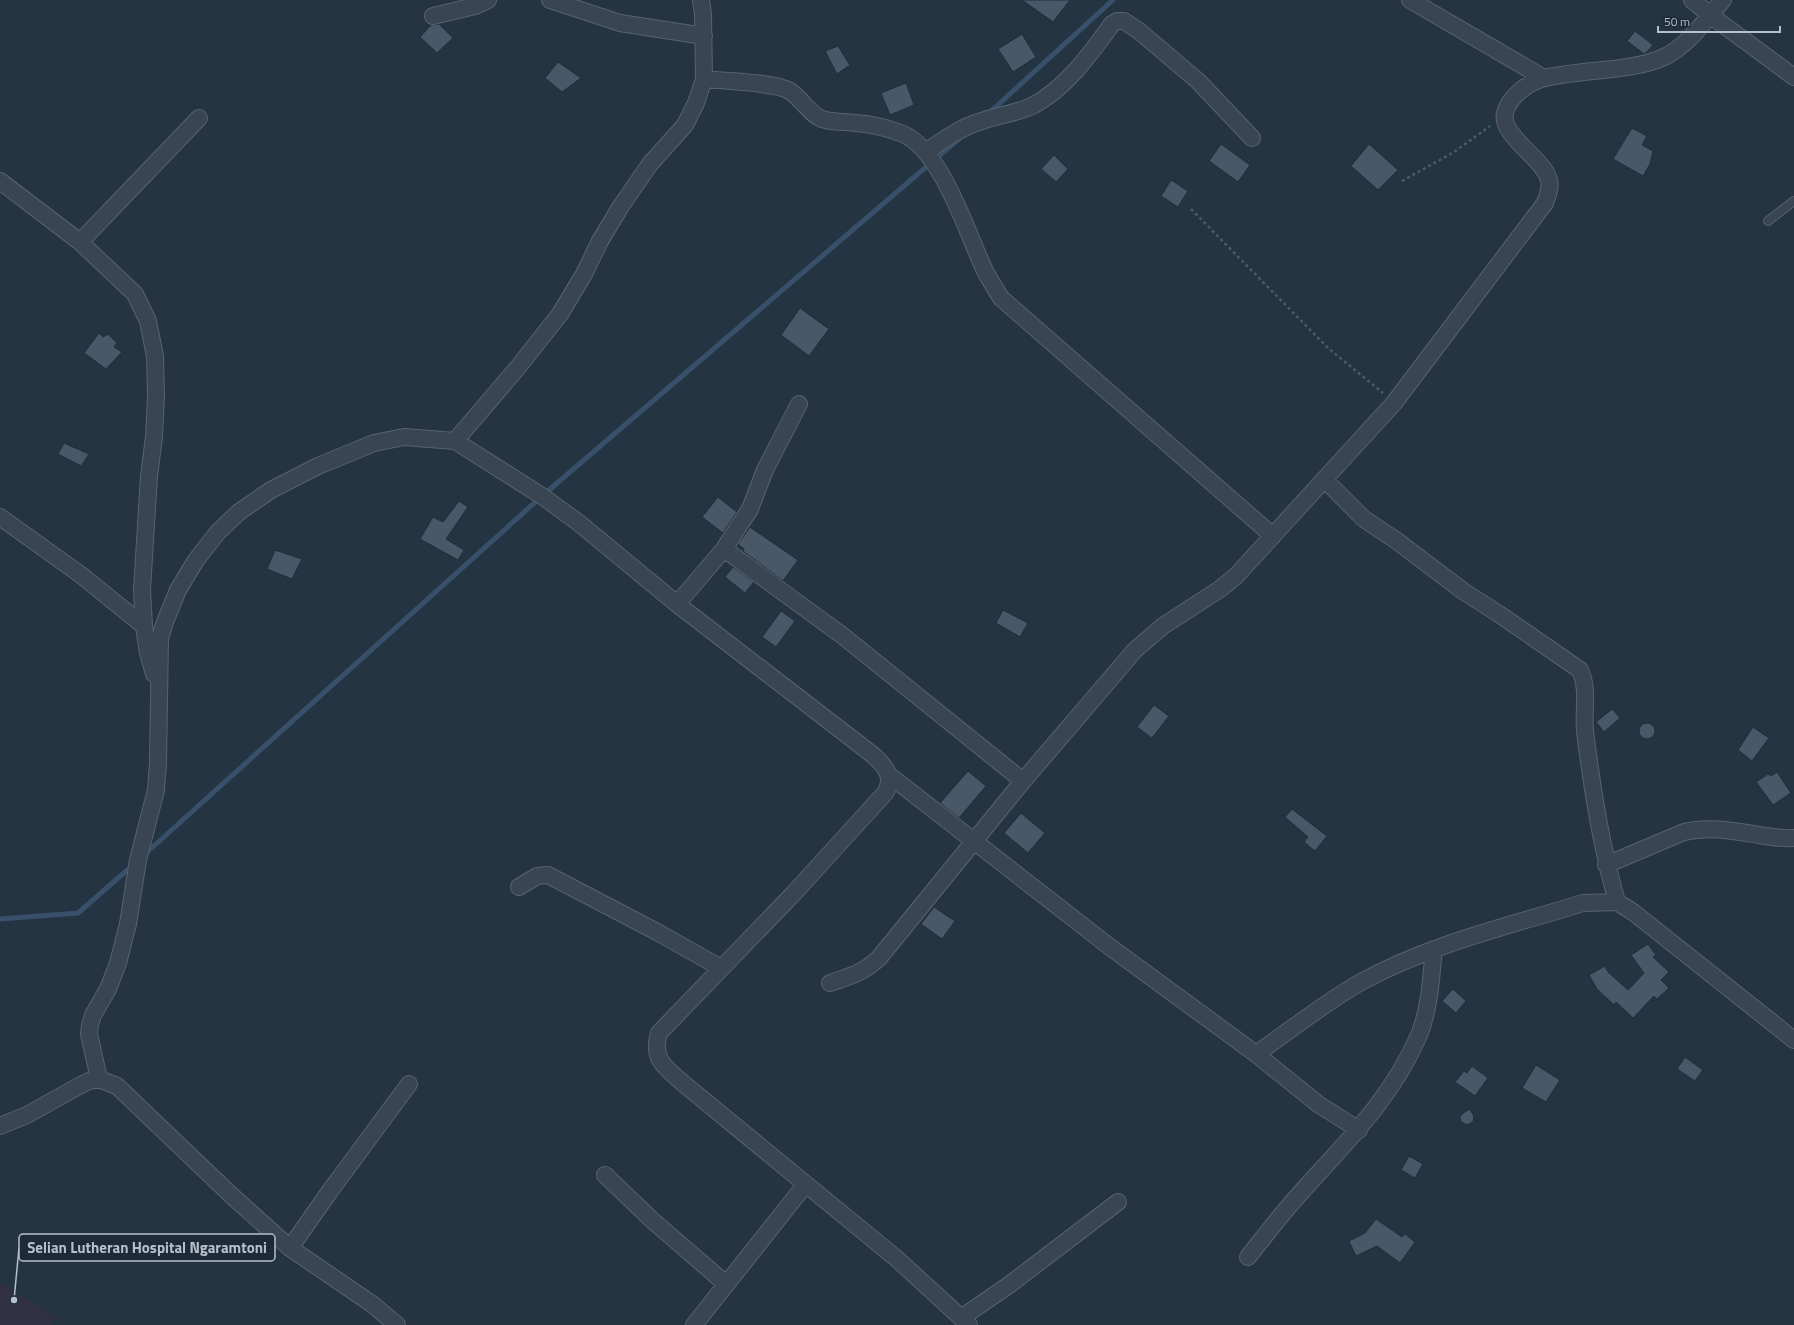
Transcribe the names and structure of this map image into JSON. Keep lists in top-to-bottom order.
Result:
{
  "places": ["Selian Lutheran Hospital Ngaramtoni"],
  "scale_bar": "50 m"
}
